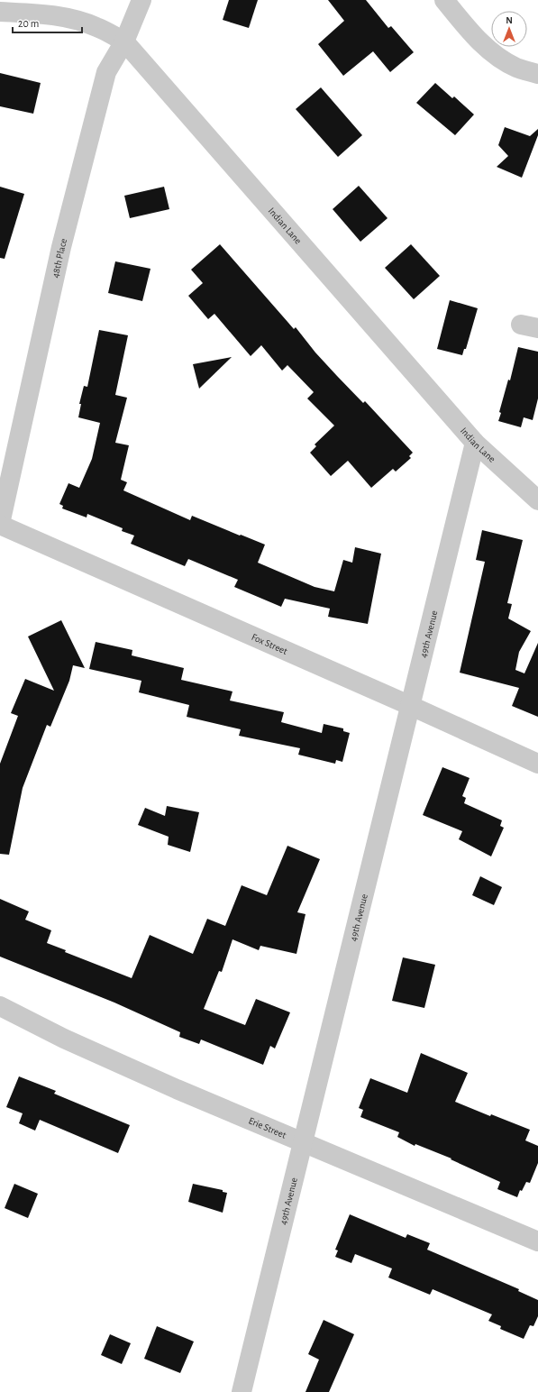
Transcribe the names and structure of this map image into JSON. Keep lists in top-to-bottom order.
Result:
{
  "streets": {
    "street": [
      "Indian Lane",
      "48th Place",
      "49th Avenue",
      "Fox Street",
      "Erie Street"
    ]
  },
  "crossings": [
    ["Indian Lane", "48th Place"],
    ["Indian Lane", "49th Avenue"],
    ["48th Place", "Fox Street"],
    ["49th Avenue", "Fox Street"],
    ["49th Avenue", "Erie Street"]
  ],
  "scale_bar": "20 m",
  "north": "top"
}
